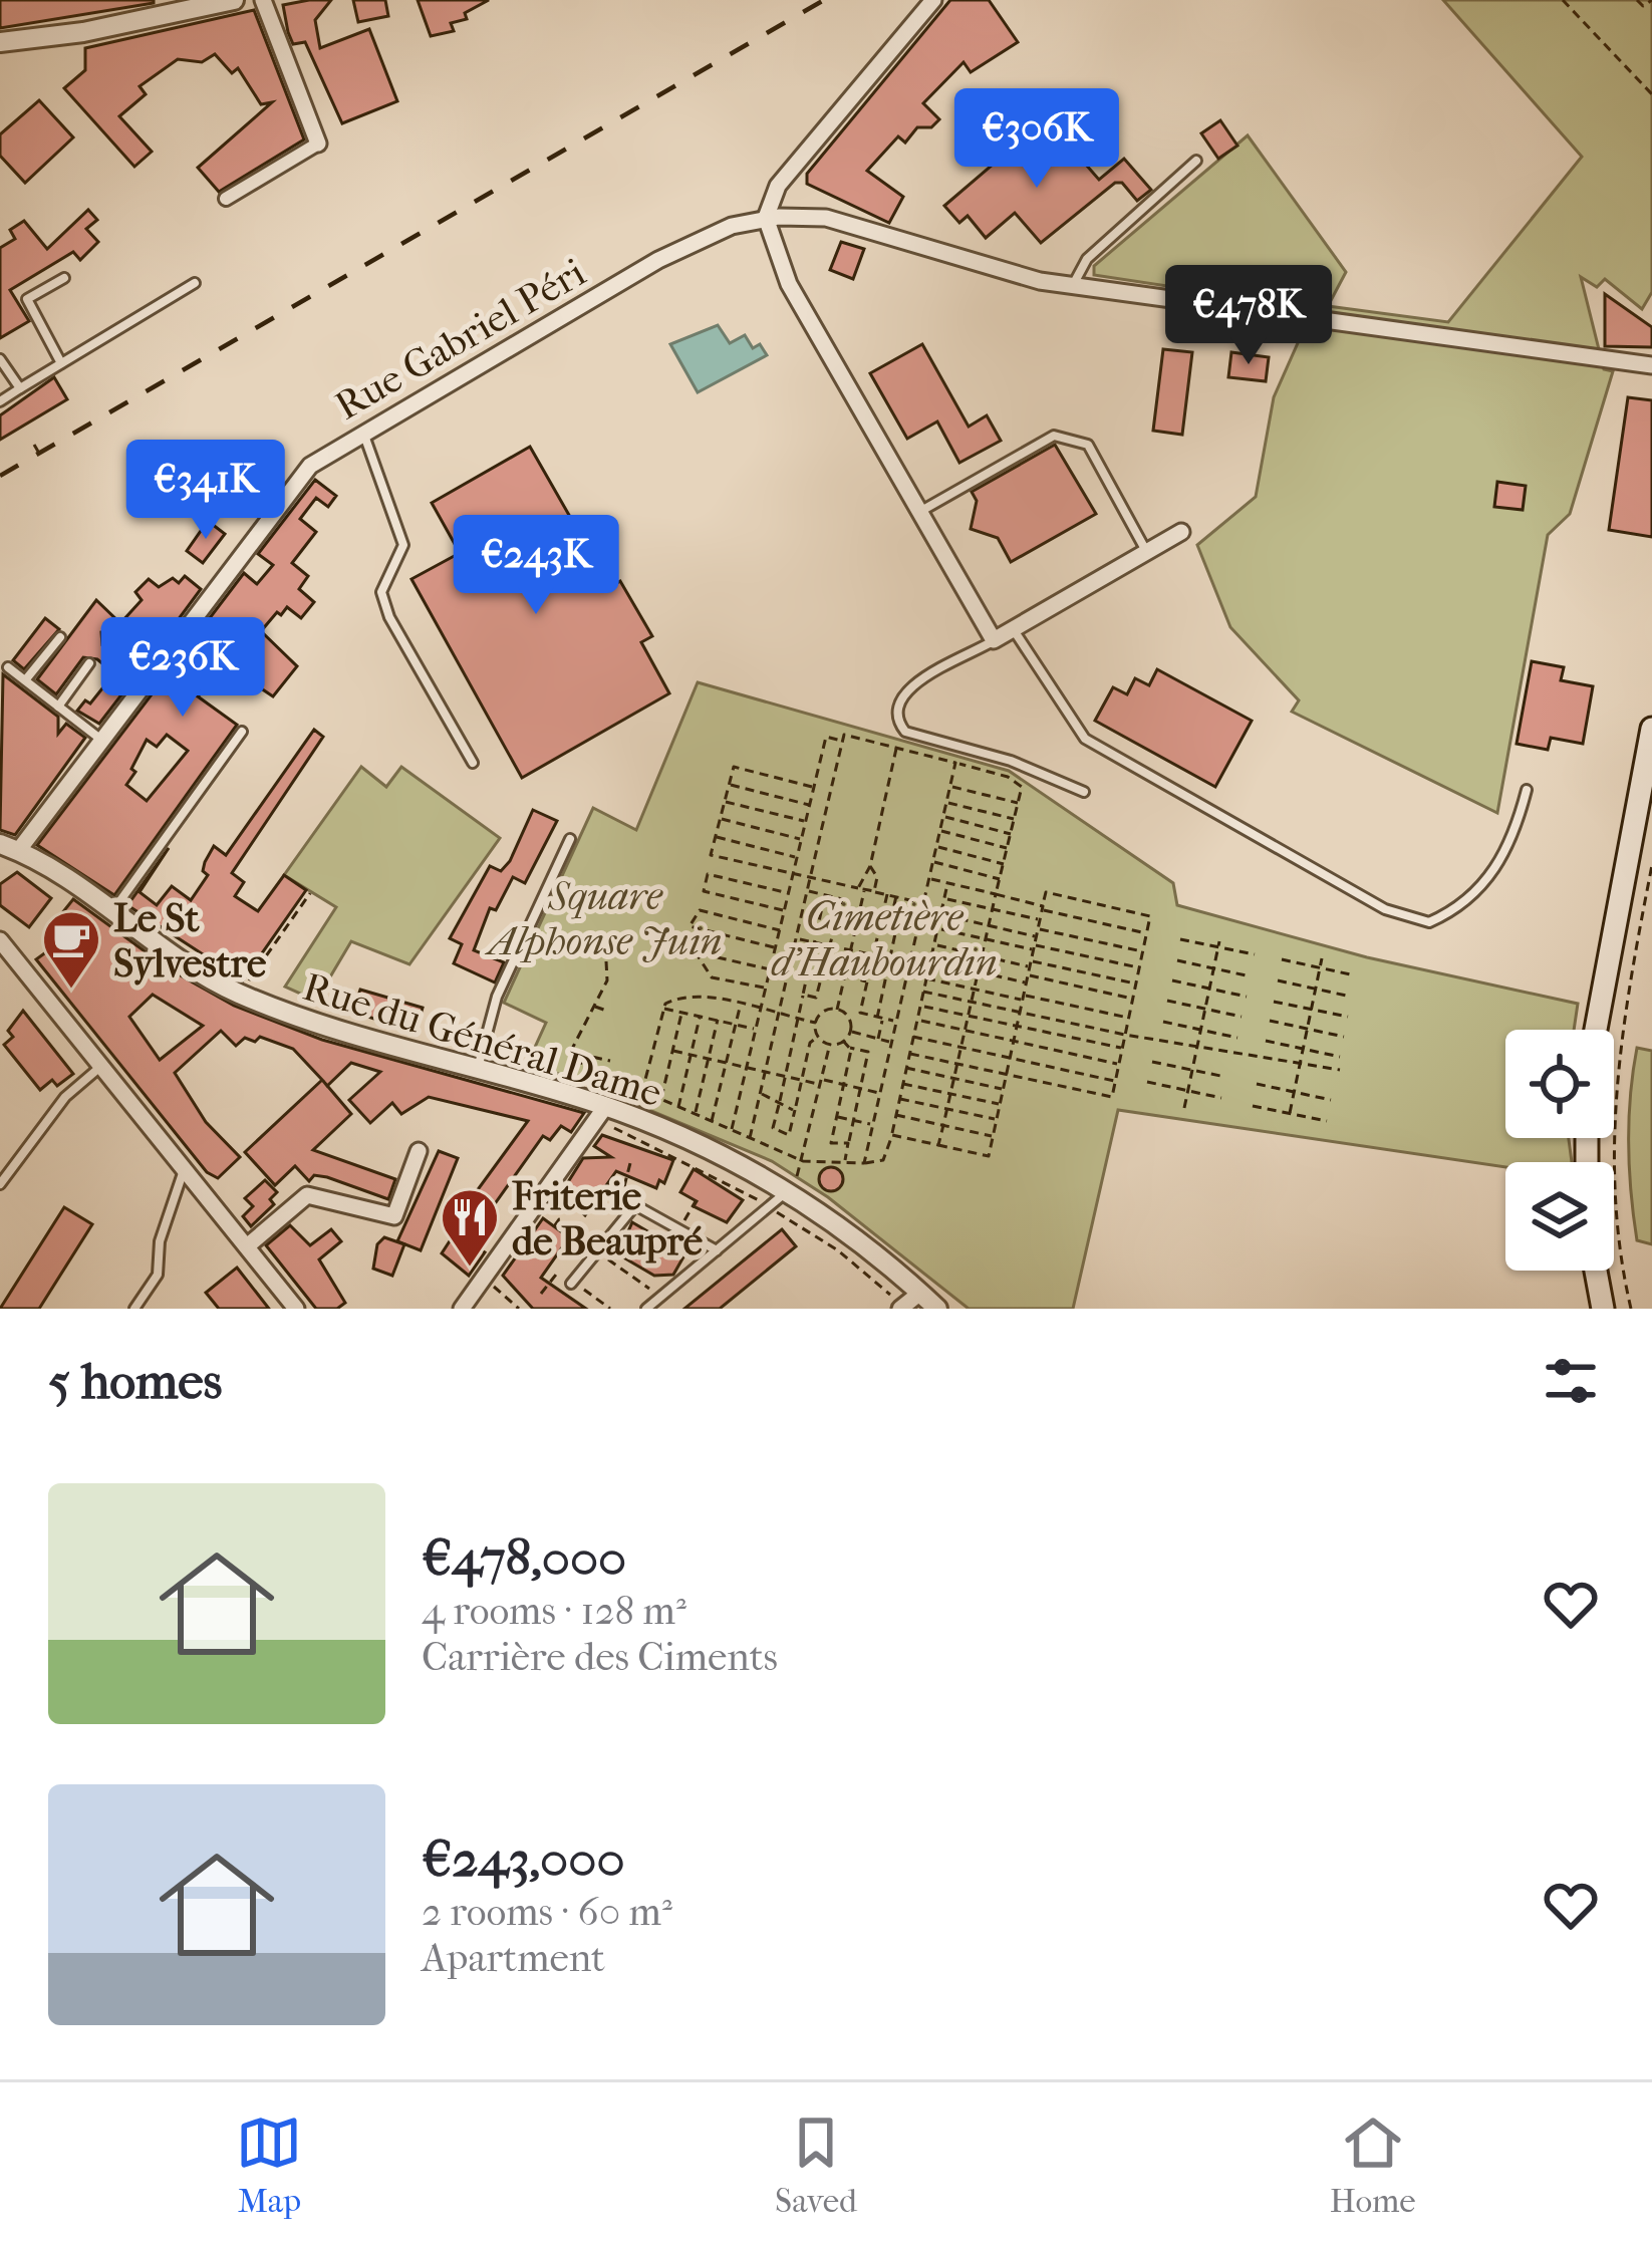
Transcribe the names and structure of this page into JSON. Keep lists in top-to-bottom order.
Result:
{
  "streets": {
    "street": ["Rue Gabriel Péri", "Rue du Général Dame"]
  },
  "crossings": [
    ["Rue Gabriel Péri", "Rue du Général Dame"]
  ],
  "parks": ["Square Alphonse Juin", "Cimetière d'Haubourdin"],
  "places": {
    "cafe": ["Le St Sylvestre"],
    "restaurant": ["Friterie de Beaupré"]
  },
  "page": {
    "price": [
      "€306K",
      "€478K",
      "€341K",
      "€243K",
      "€236K"
    ],
    "heading": "5 homes",
    "list": [
      {
        "name": "€478,000",
        "note": "4 rooms · 128 m² · Carrière des Ciments"
      },
      {
        "name": "€243,000",
        "note": "2 rooms · 60 m² · Apartment"
      }
    ],
    "tabs": ["Map", "Saved", "Home"]
  }
}
